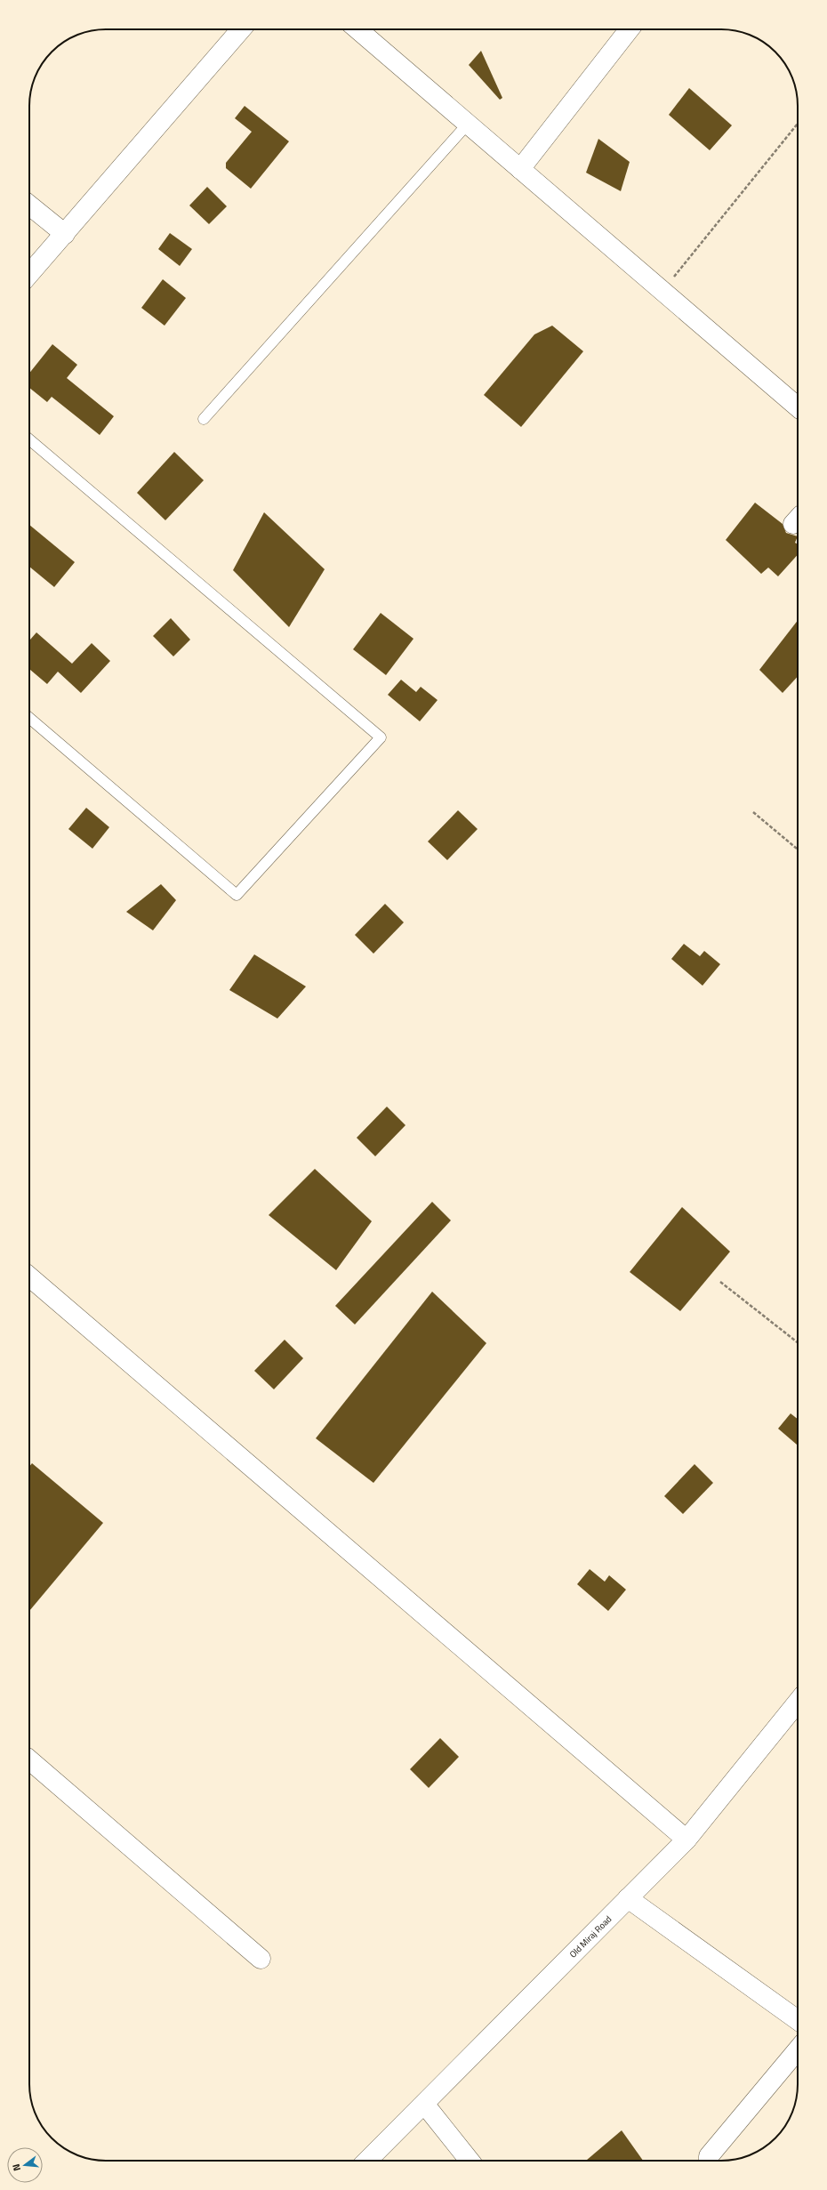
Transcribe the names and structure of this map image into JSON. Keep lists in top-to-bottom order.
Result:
{
  "streets": {
    "street": ["Old Miraj Road"]
  },
  "north": "left"
}
